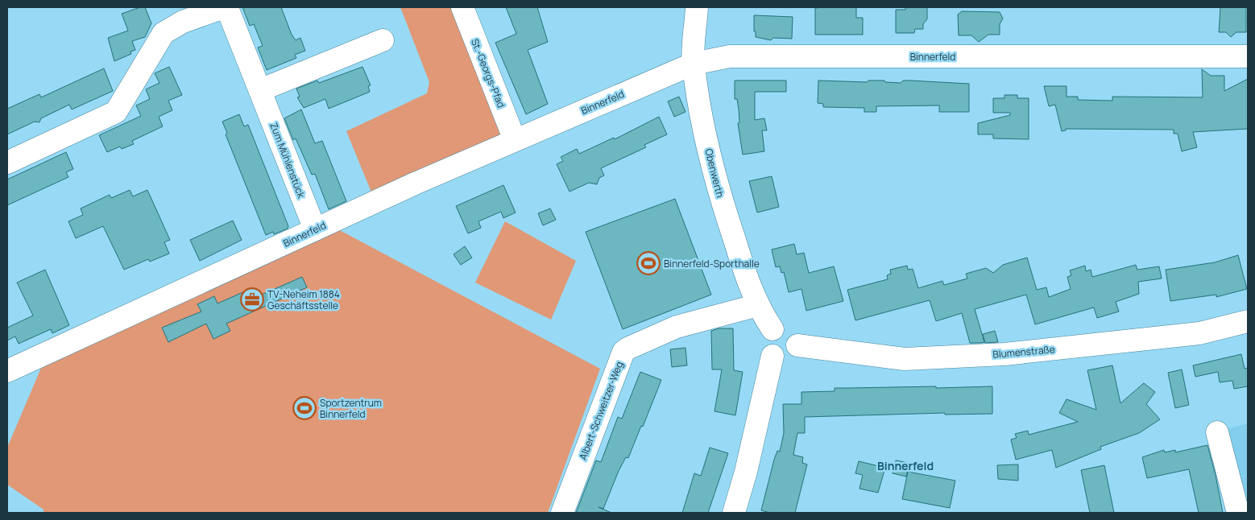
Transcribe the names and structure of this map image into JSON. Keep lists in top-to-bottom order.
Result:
{
  "streets": {
    "street": [
      "Binnerfeld",
      "St.-Georgs-Pfad",
      "Zum Mühlenstück",
      "Obenwerth",
      "Blumenstraße",
      "Albert-Schweitzer-Weg"
    ]
  },
  "crossings": [
    ["Binnerfeld", "St.-Georgs-Pfad"],
    ["Binnerfeld", "Zum Mühlenstück"],
    ["Binnerfeld", "Obenwerth"],
    ["Obenwerth", "Blumenstraße"],
    ["Obenwerth", "Albert-Schweitzer-Weg"]
  ],
  "districts": ["Binnerfeld"],
  "places": {
    "sports": ["Binnerfeld-Sporthalle", "Sportzentrum Binnerfeld"],
    "office": ["TV-Neheim 1884 Geschäftsstelle"]
  }
}
